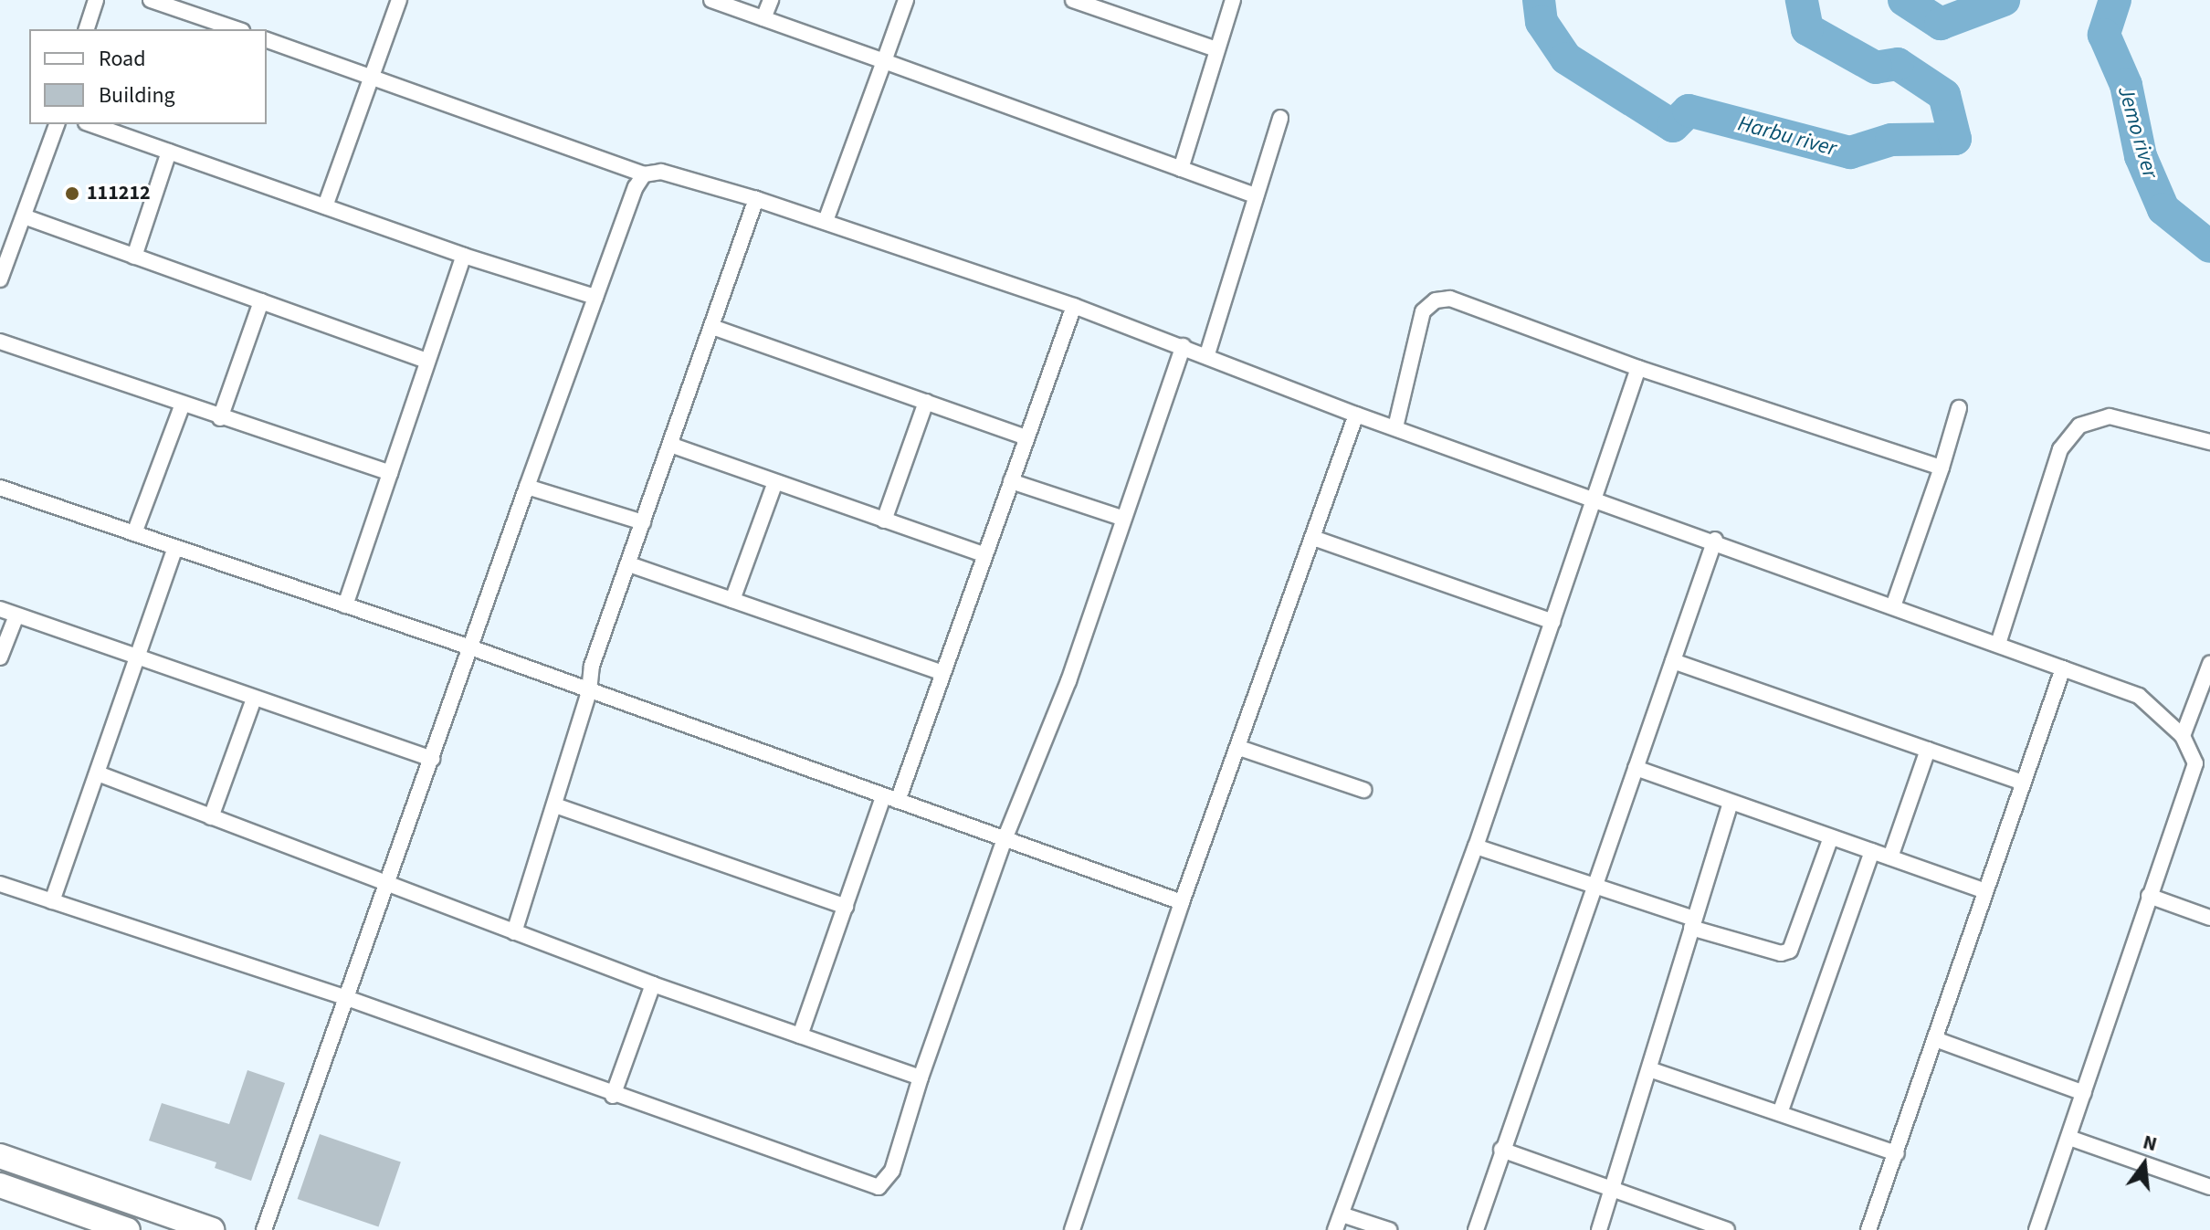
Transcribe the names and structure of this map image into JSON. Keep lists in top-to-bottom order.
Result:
{
  "water": ["Jemo river", "Harbu river"],
  "places": ["111212"],
  "legend": ["Road", "Building"],
  "north": "top"
}
